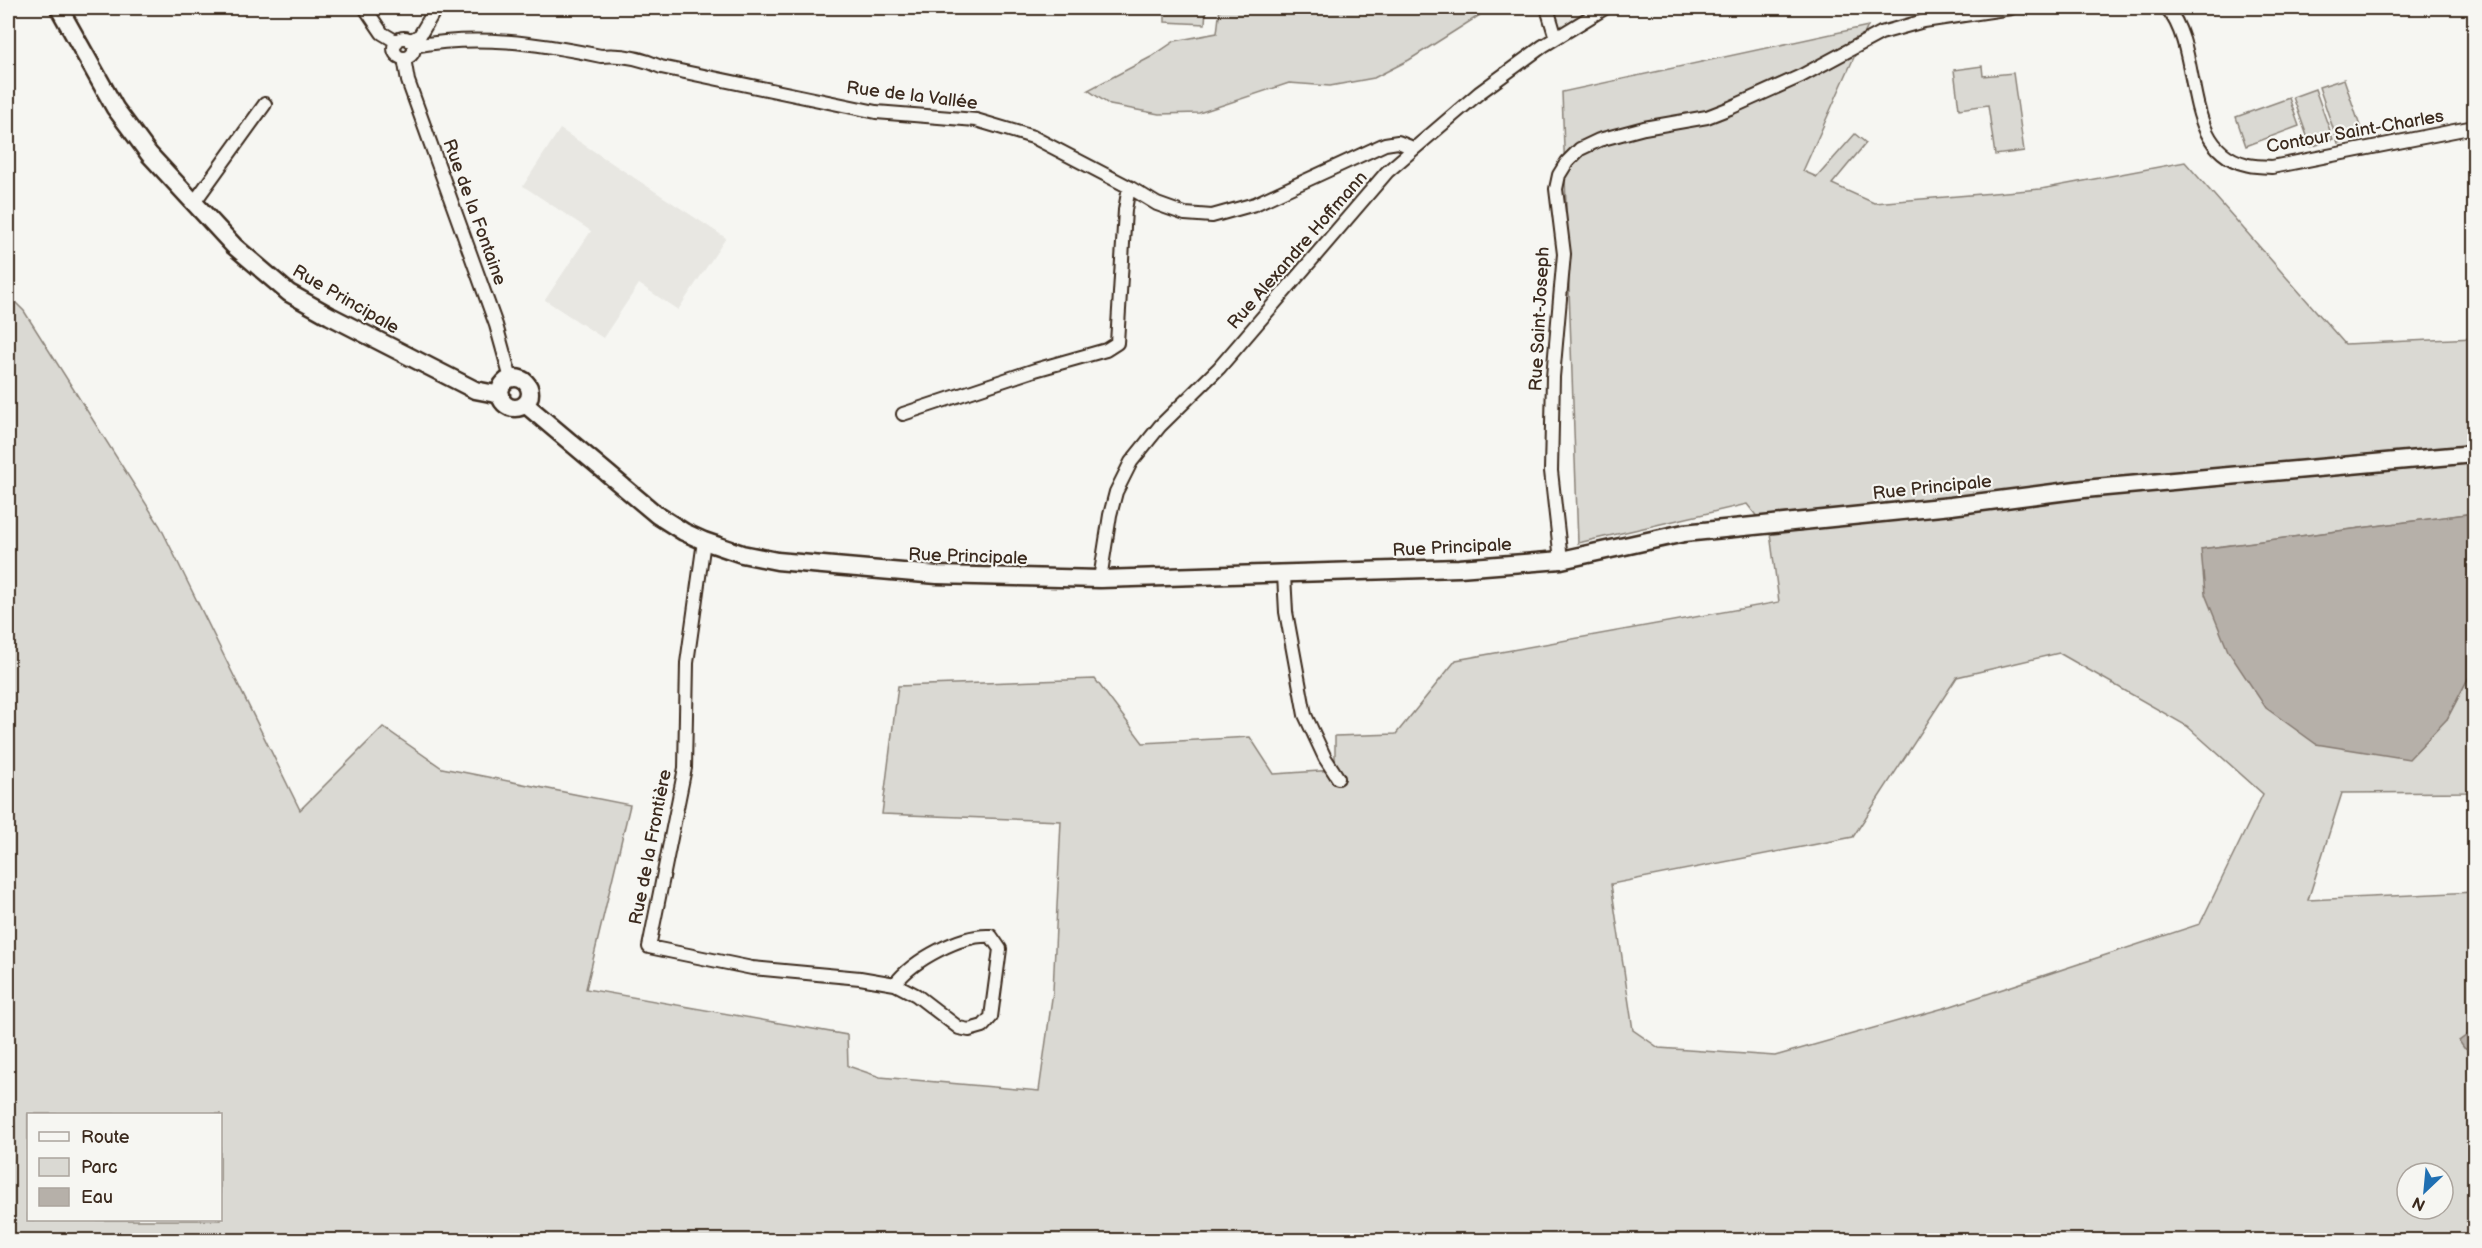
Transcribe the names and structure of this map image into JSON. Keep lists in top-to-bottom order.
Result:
{
  "streets": {
    "street": [
      "Rue de la Vallée",
      "Contour Saint-Charles",
      "Rue de la Fontaine",
      "Rue Alexandre Hoffmann",
      "Rue Principale",
      "Rue Saint-Joseph",
      "Rue de la Frontière"
    ]
  },
  "crossings": [
    ["Rue de la Vallée", "Rue de la Fontaine"],
    ["Rue de la Vallée", "Rue Alexandre Hoffmann"],
    ["Rue de la Fontaine", "Rue Principale"],
    ["Rue Alexandre Hoffmann", "Rue Principale"],
    ["Rue Principale", "Rue Saint-Joseph"],
    ["Rue Principale", "Rue de la Frontière"]
  ],
  "legend": ["Route", "Parc", "Eau"],
  "north": "bottom left"
}
